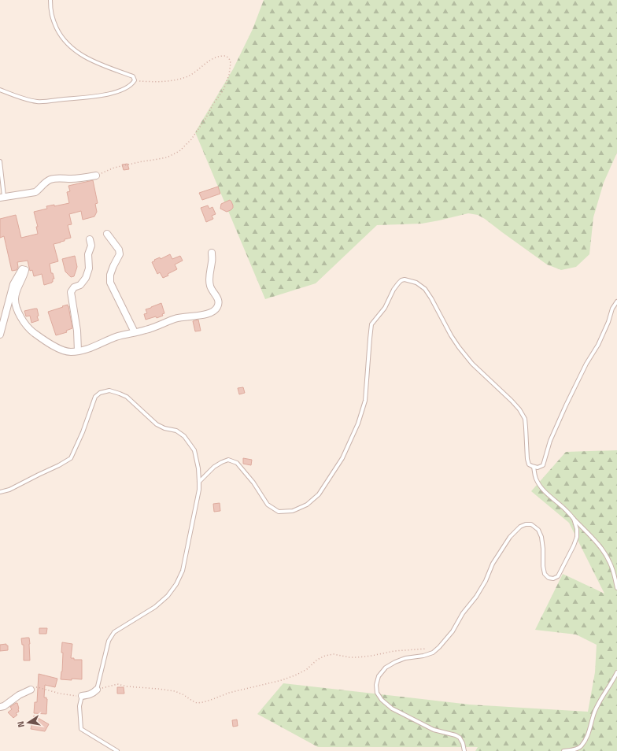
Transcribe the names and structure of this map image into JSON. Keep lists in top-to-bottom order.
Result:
{
  "north": "left"
}
